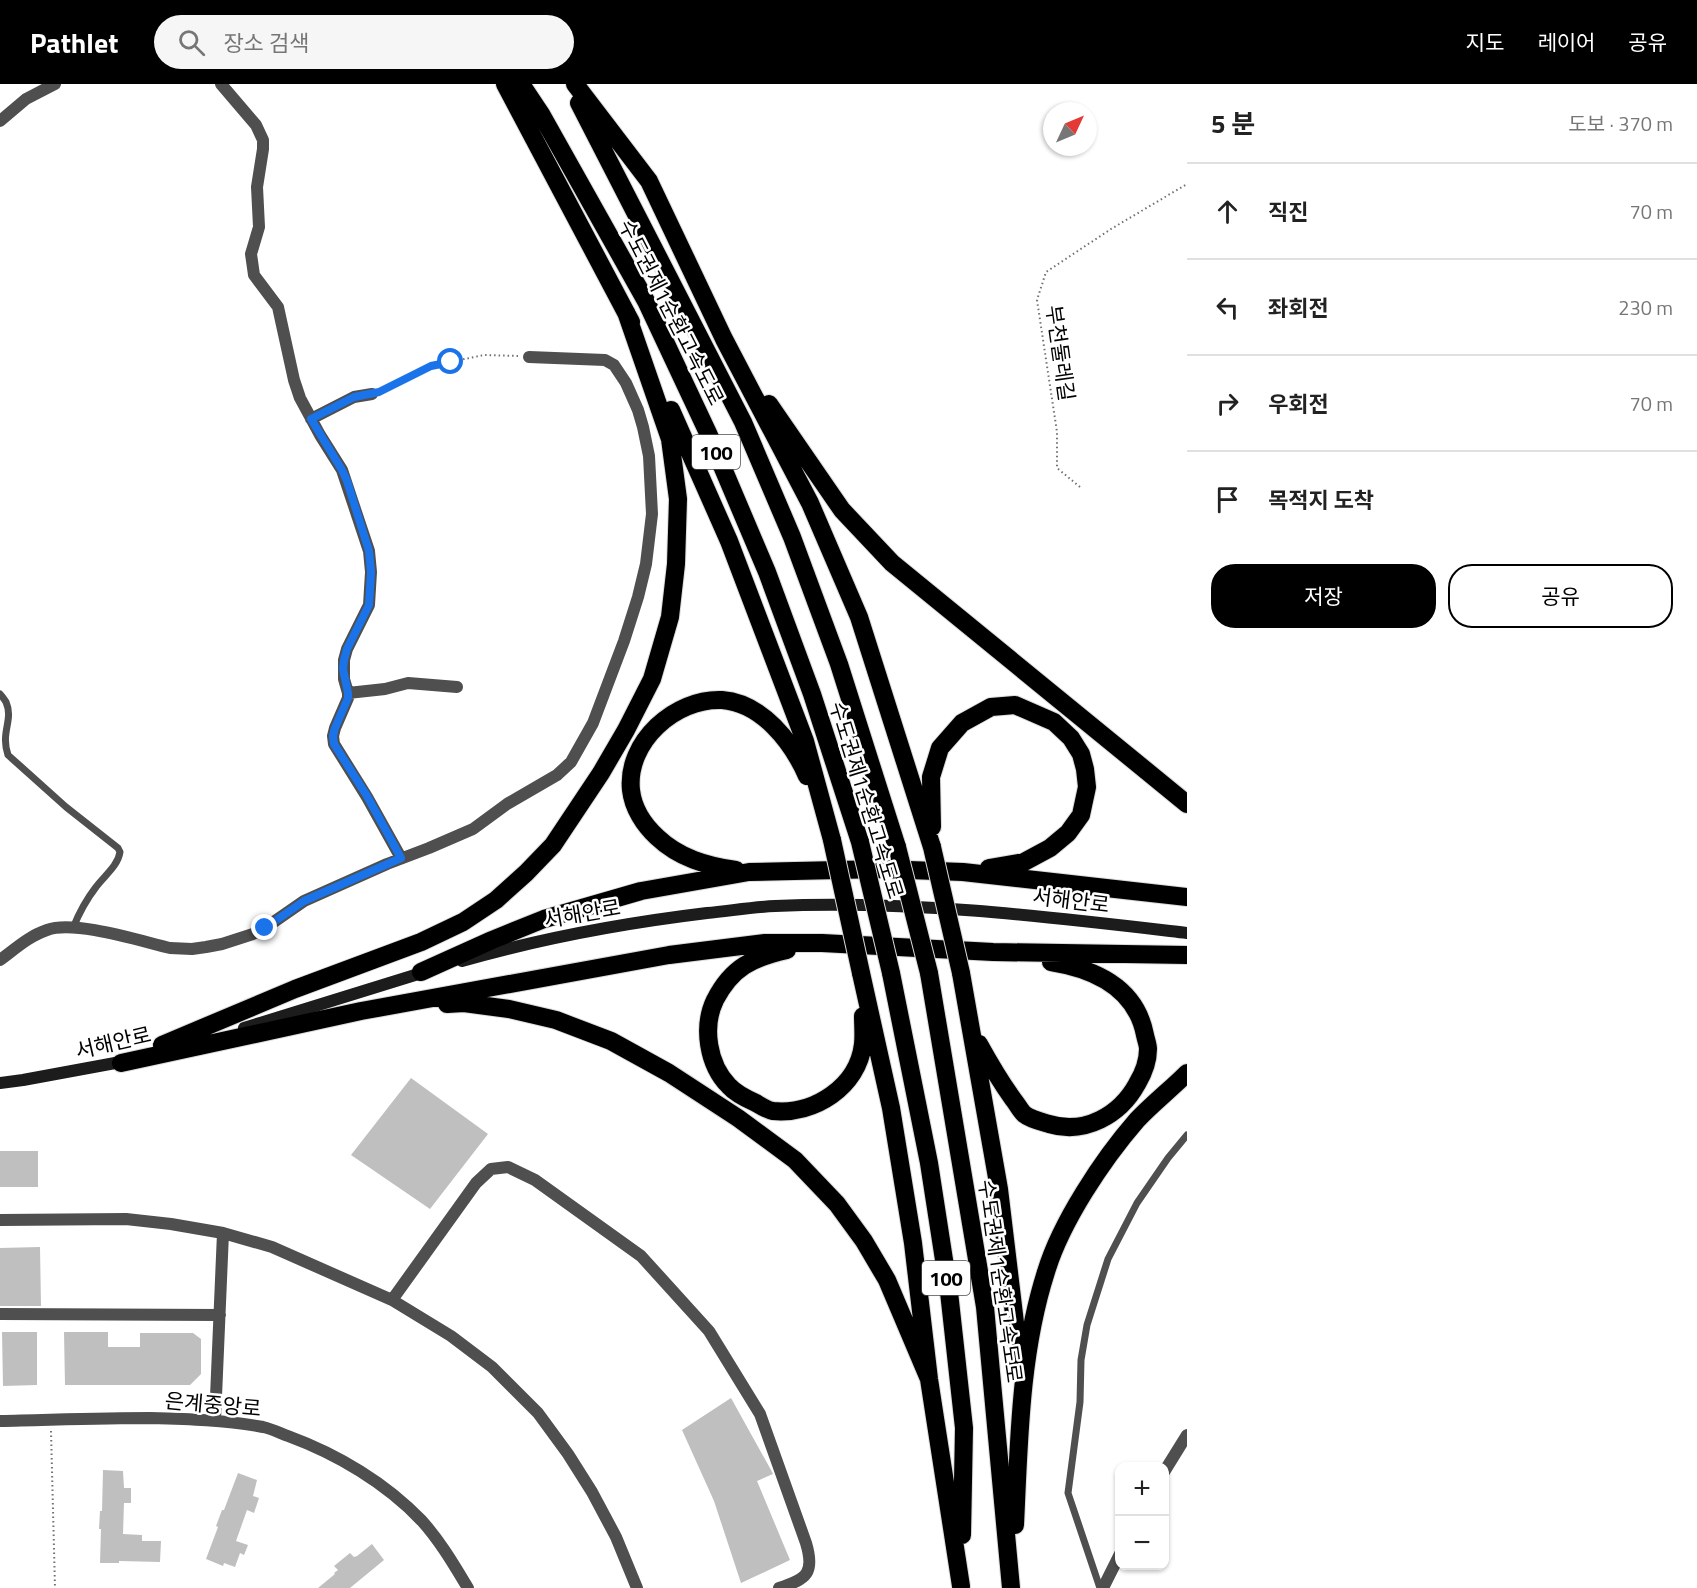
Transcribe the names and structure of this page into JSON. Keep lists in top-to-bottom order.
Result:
{
  "streets": {
    "highway": ["수도권제1순환고속도로", "100"],
    "main road": ["서해안로"],
    "street": ["은계중앙로"],
    "path": ["부천둘레길"]
  },
  "north": "top right",
  "page": {
    "header": "Pathlet",
    "search": "장소 검색",
    "nav": ["지도", "레이어", "공유"],
    "heading": ["5 분", "도보 · 370 m"],
    "list": [
      ["직진", "70 m"],
      ["좌회전", "230 m"],
      ["우회전", "70 m"],
      "목적지 도착"
    ],
    "buttons": ["저장", "공유"],
    "map_buttons": ["+", "−"]
  }
}
